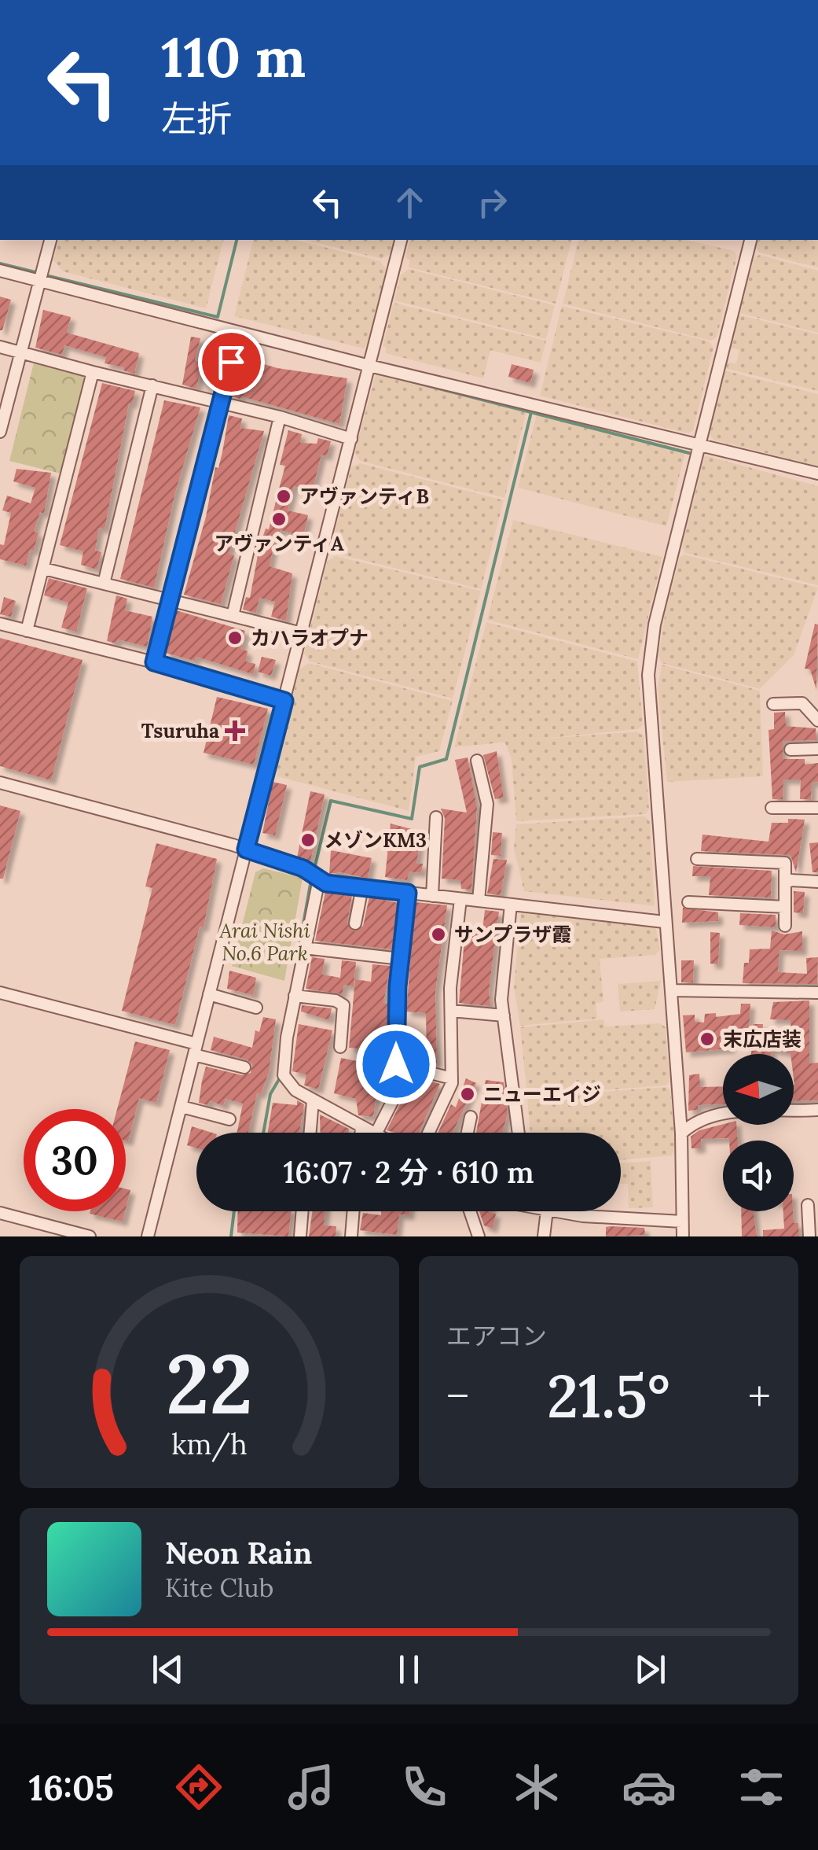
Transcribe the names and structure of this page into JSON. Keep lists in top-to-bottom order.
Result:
{
  "parks": ["Arai Nishi No.6 Park"],
  "places": {
    "other": [
      "アヴァンティB",
      "アヴァンティA",
      "カハラオプナ",
      "メゾンKM3",
      "サンプラザ霞",
      "末広店装",
      "ニューエイジ"
    ],
    "health": ["Tsuruha"]
  },
  "north": "left",
  "page": {
    "turn": ["110 m", "左折"],
    "limit": "30",
    "trip": "16:07 · 2 分 · 610 m",
    "tile": "エアコン",
    "heat": ["−", "21.5°", "+"],
    "song": ["Neon Rain", "Kite Club"],
    "tabs": "16:05",
    "gauge": ["22", "km/h"]
  }
}
